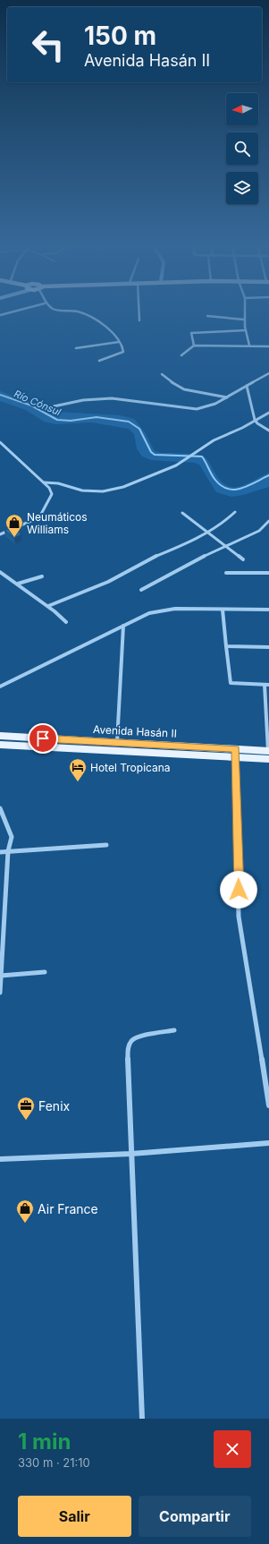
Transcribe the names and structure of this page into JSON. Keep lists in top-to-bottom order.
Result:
{
  "streets": {
    "main road": ["Avenida Hasán II"]
  },
  "water": ["Río Cónsul"],
  "places": {
    "shop": ["Neumáticos Williams", "Air France"],
    "hotel": ["Hotel Tropicana"],
    "office": ["Fenix"]
  },
  "north": "left",
  "page": {
    "turn": ["150 m", "Avenida Hasán II"],
    "heading": ["1 min", "330 m · 21:10"],
    "buttons": ["Salir", "Compartir"]
  }
}
